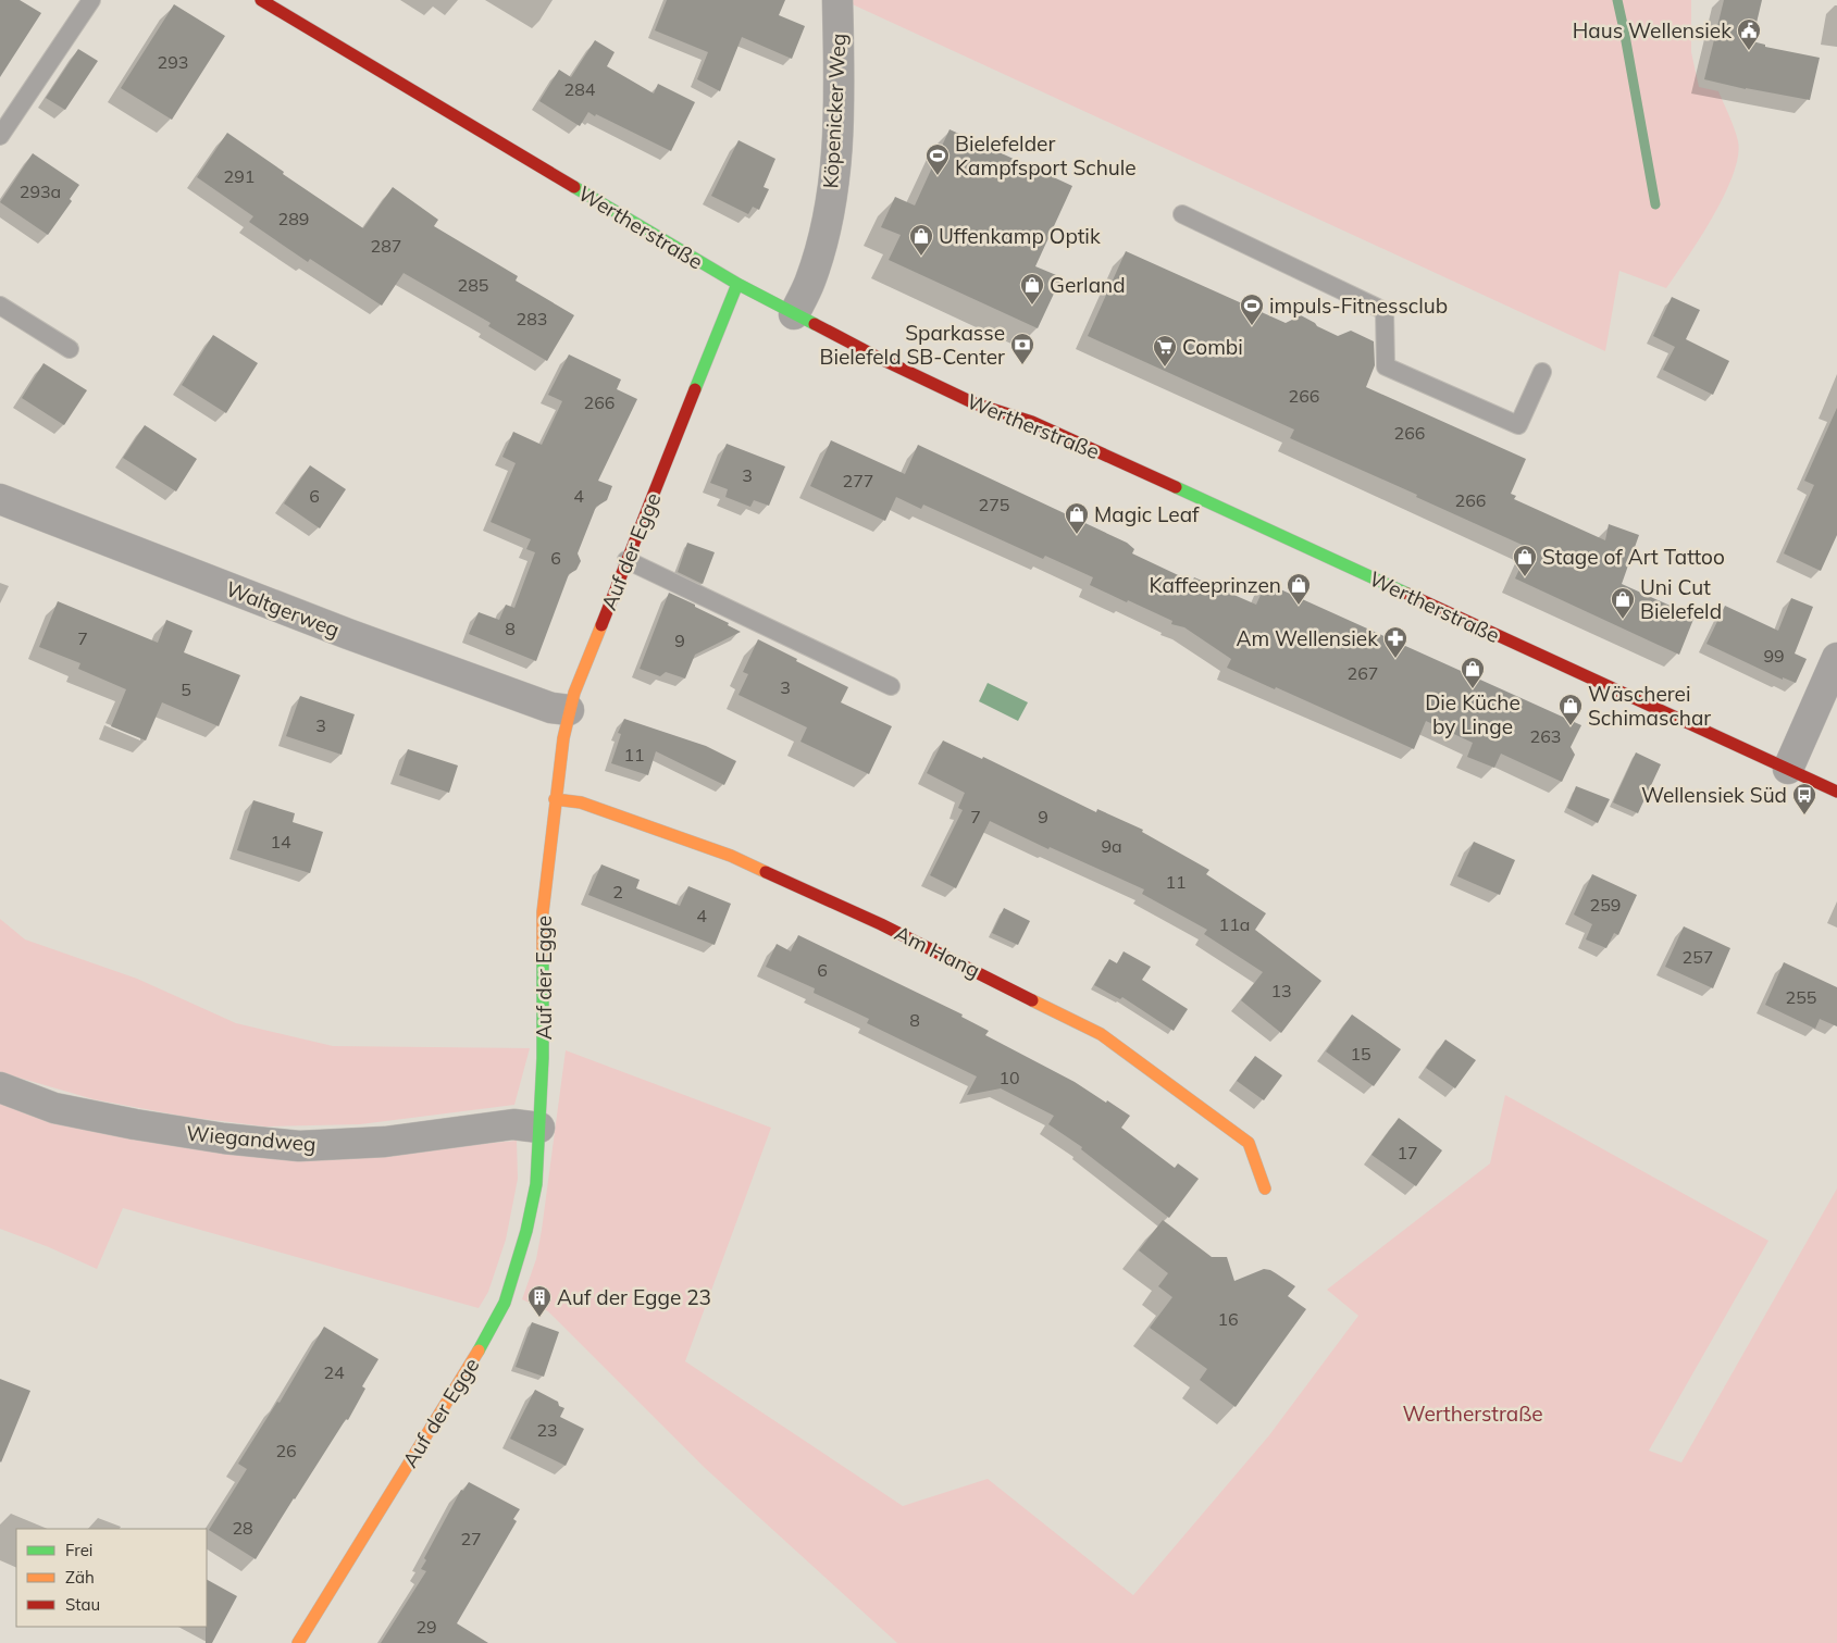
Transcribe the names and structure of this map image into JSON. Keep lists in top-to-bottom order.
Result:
{
  "streets": {
    "street": [
      "Köpenicker Weg",
      "Wertherstraße",
      "Auf der Egge",
      "Waltgerweg",
      "Am Hang",
      "Wiegandweg"
    ]
  },
  "crossings": [
    ["Köpenicker Weg", "Wertherstraße"],
    ["Wertherstraße", "Auf der Egge"],
    ["Auf der Egge", "Waltgerweg"],
    ["Auf der Egge", "Am Hang"],
    ["Auf der Egge", "Wiegandweg"]
  ],
  "parks": ["Wertherstraße"],
  "places": {
    "public building": ["Haus Wellensiek"],
    "sports": ["Bielefelder Kampfsport Schule", "impuls-Fitnessclub"],
    "shop": [
      "Uffenkamp Optik",
      "Gerland",
      "Magic Leaf",
      "Stage of Art Tattoo",
      "Kaffeeprinzen",
      "Uni Cut Bielefeld",
      "Die Küche by Linge",
      "Wäscherei Schimaschar"
    ],
    "bank": ["Sparkasse Bielefeld SB-Center"],
    "supermarket": ["Combi"],
    "pharmacy": ["Am Wellensiek"],
    "bus stop": ["Wellensiek Süd"],
    "building": ["Auf der Egge 23"]
  },
  "house_numbers": [
    "293",
    "284",
    "291",
    "293a",
    "289",
    "287",
    "285",
    "283",
    "266",
    "266",
    "266",
    "3",
    "277",
    "6",
    "4",
    "266",
    "275",
    "6",
    "8",
    "7",
    "9",
    "99",
    "267",
    "3",
    "5",
    "3",
    "263",
    "11",
    "7",
    "9",
    "14",
    "9a",
    "11",
    "2",
    "259",
    "4",
    "11a",
    "257",
    "6",
    "13",
    "255",
    "8",
    "15",
    "10",
    "17",
    "16",
    "24",
    "23",
    "26",
    "28",
    "27",
    "29"
  ],
  "legend": ["Frei", "Zäh", "Stau"]
}
